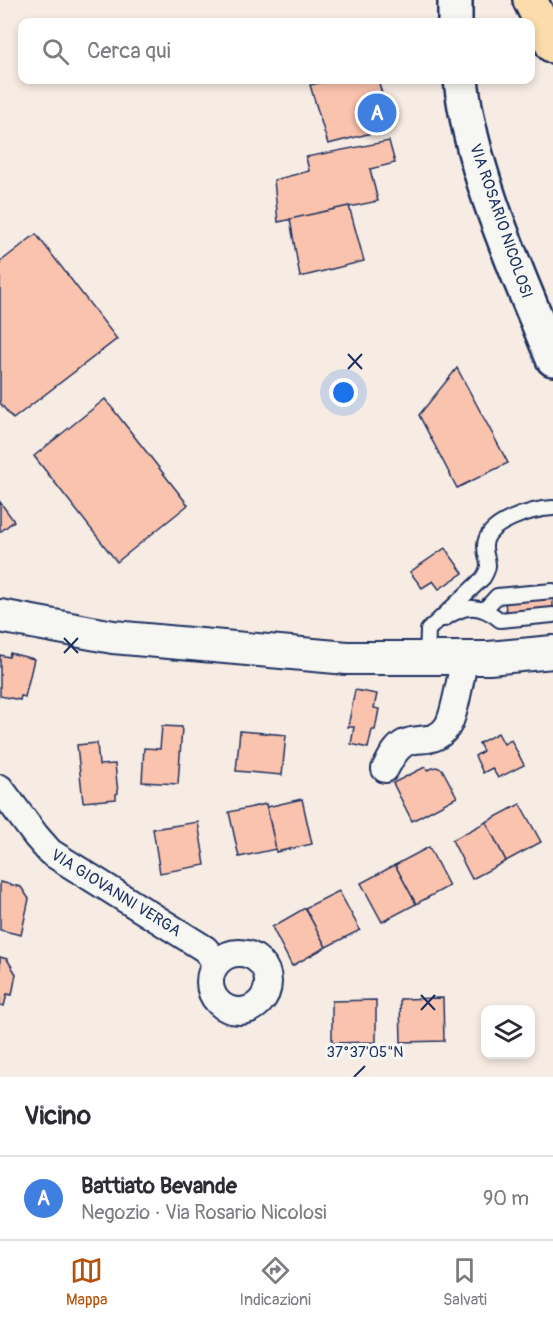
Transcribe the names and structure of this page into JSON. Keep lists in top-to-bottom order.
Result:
{
  "streets": {
    "main road": ["VIA ROSARIO NICOLOSI"],
    "street": ["VIA GIOVANNI VERGA"]
  },
  "page": {
    "search": "Cerca qui",
    "pins": "A",
    "heading": "Vicino",
    "list": [
      {
        "mark": "A",
        "name": "Battiato Bevande",
        "note": "Negozio · Via Rosario Nicolosi",
        "value": "90 m"
      }
    ],
    "nav": ["Mappa", "Indicazioni", "Salvati"]
  },
  "coordinates": ["37°37'05\"N"]
}
